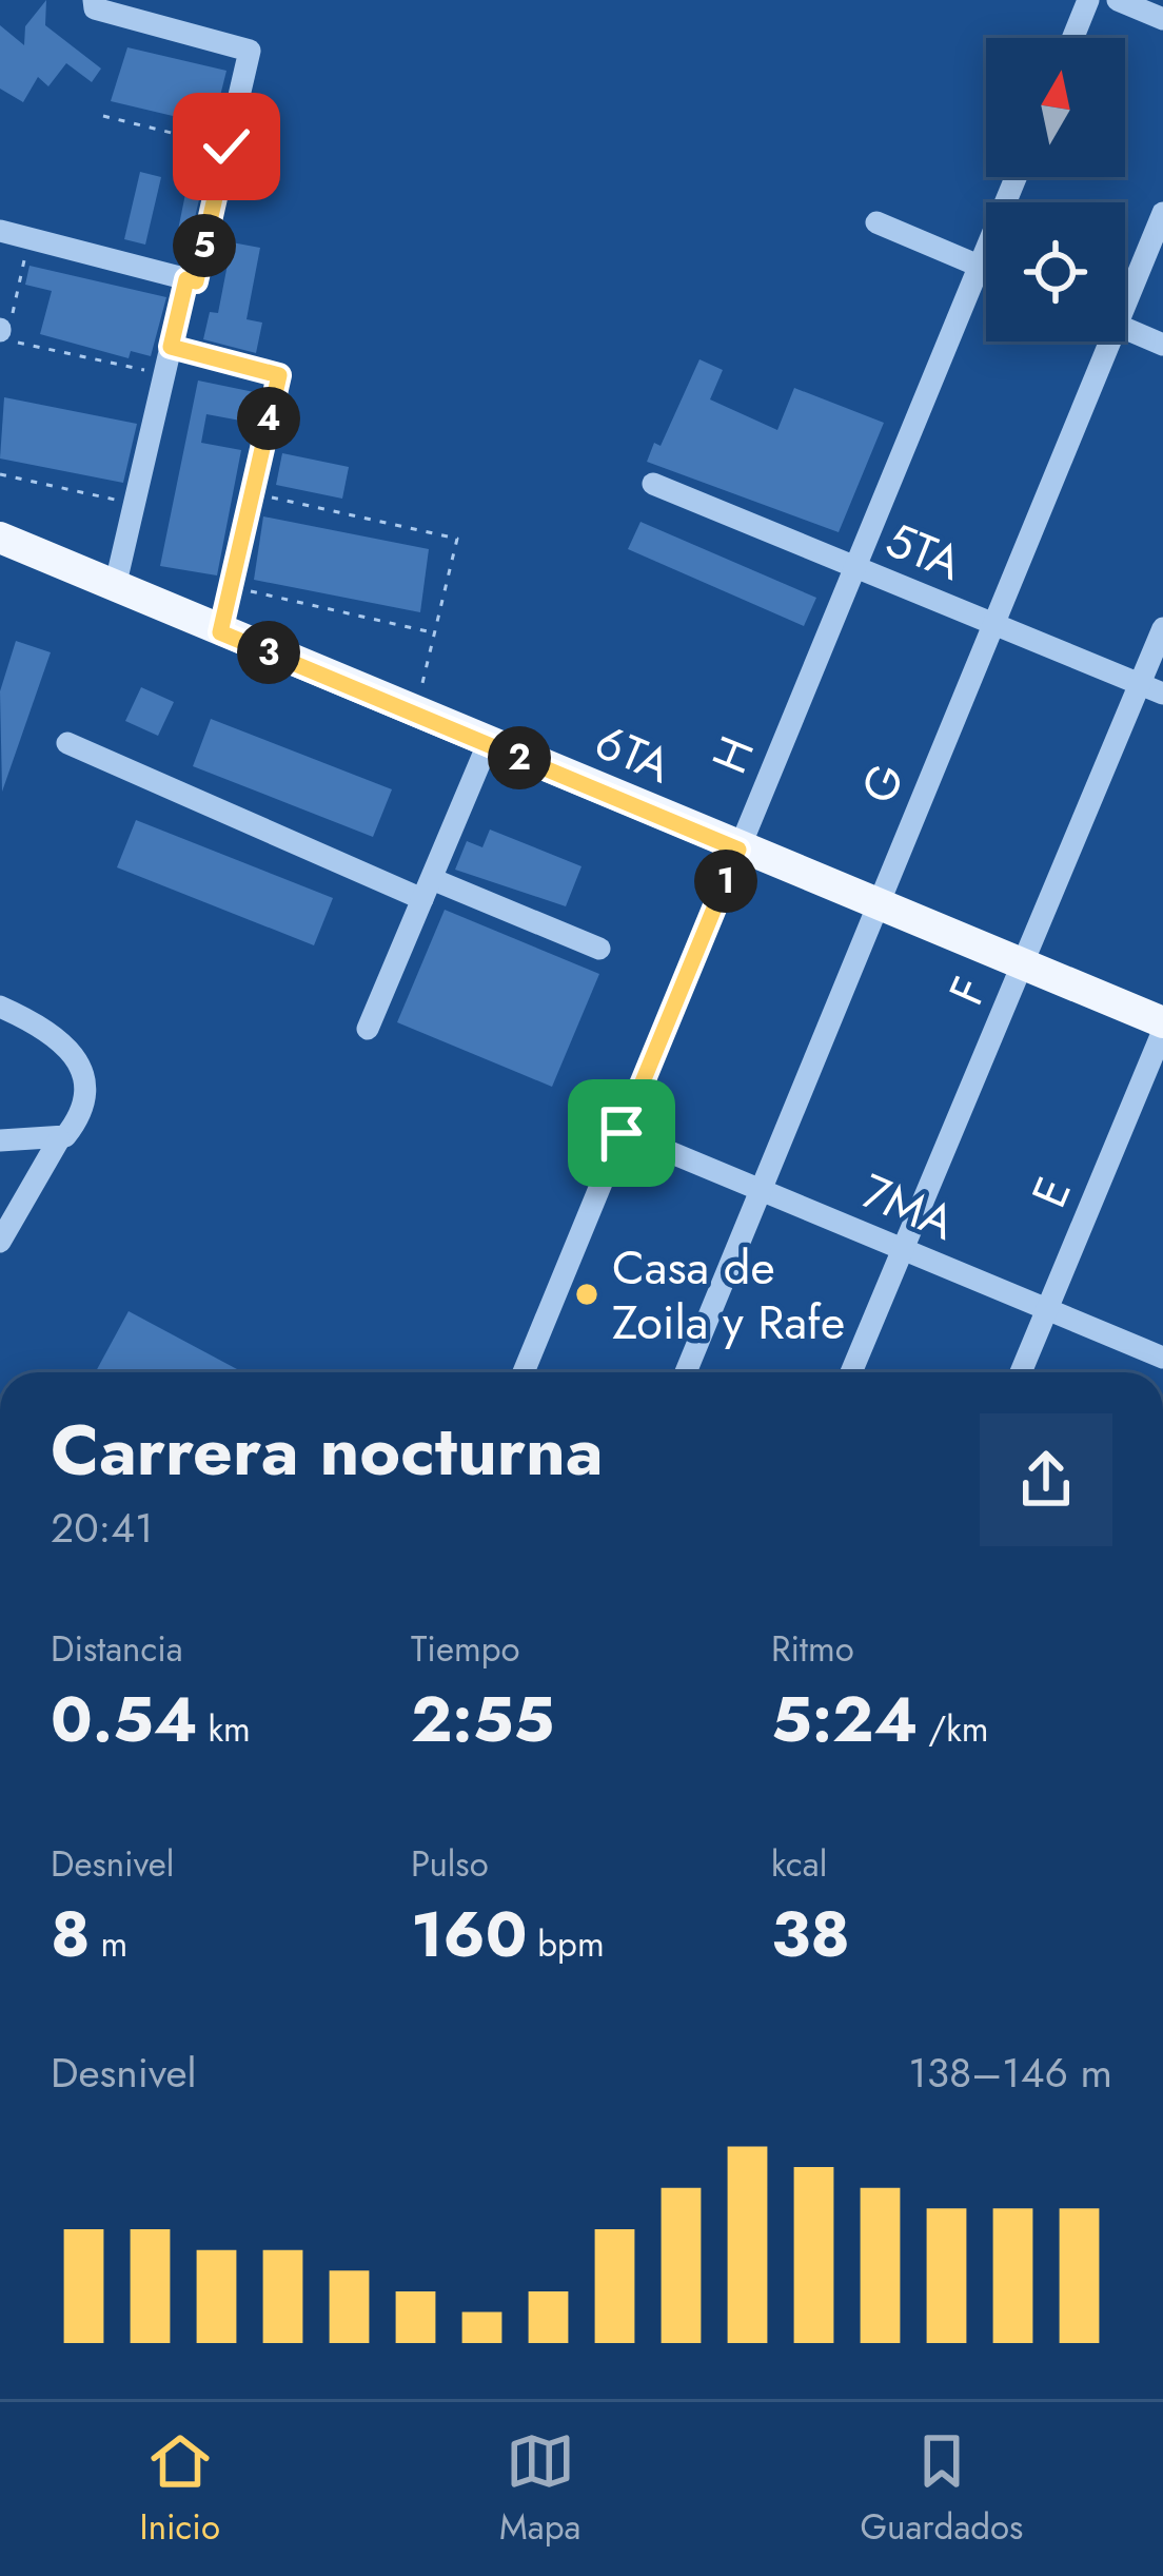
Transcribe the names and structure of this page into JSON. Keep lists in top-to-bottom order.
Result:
{
  "streets": {
    "main road": ["6TA"],
    "street": [
      "5TA",
      "H",
      "G",
      "F",
      "E",
      "7MA"
    ]
  },
  "crossings": [
    ["5TA", "H"],
    ["5TA", "G"],
    ["5TA", "F"],
    ["6TA", "H"],
    ["6TA", "G"],
    ["6TA", "F"],
    ["6TA", "E"],
    ["H", "7MA"],
    ["G", "7MA"],
    ["F", "7MA"],
    ["E", "7MA"]
  ],
  "places": ["Casa de Zoila y Rafe"],
  "north": "top",
  "page": {
    "pins": [
      "5",
      "4",
      "3",
      "2",
      "1"
    ],
    "heading": ["Carrera nocturna", "20:41"],
    "stats": [
      ["Distancia", "0.54 km"],
      ["Tiempo", "2:55"],
      ["Ritmo", "5:24 /km"],
      ["Desnivel", "8 m"],
      ["Pulso", "160 bpm"],
      ["kcal", "38"]
    ],
    "chart": ["Desnivel", "138–146 m"],
    "tabs": ["Inicio", "Mapa", "Guardados"]
  }
}
